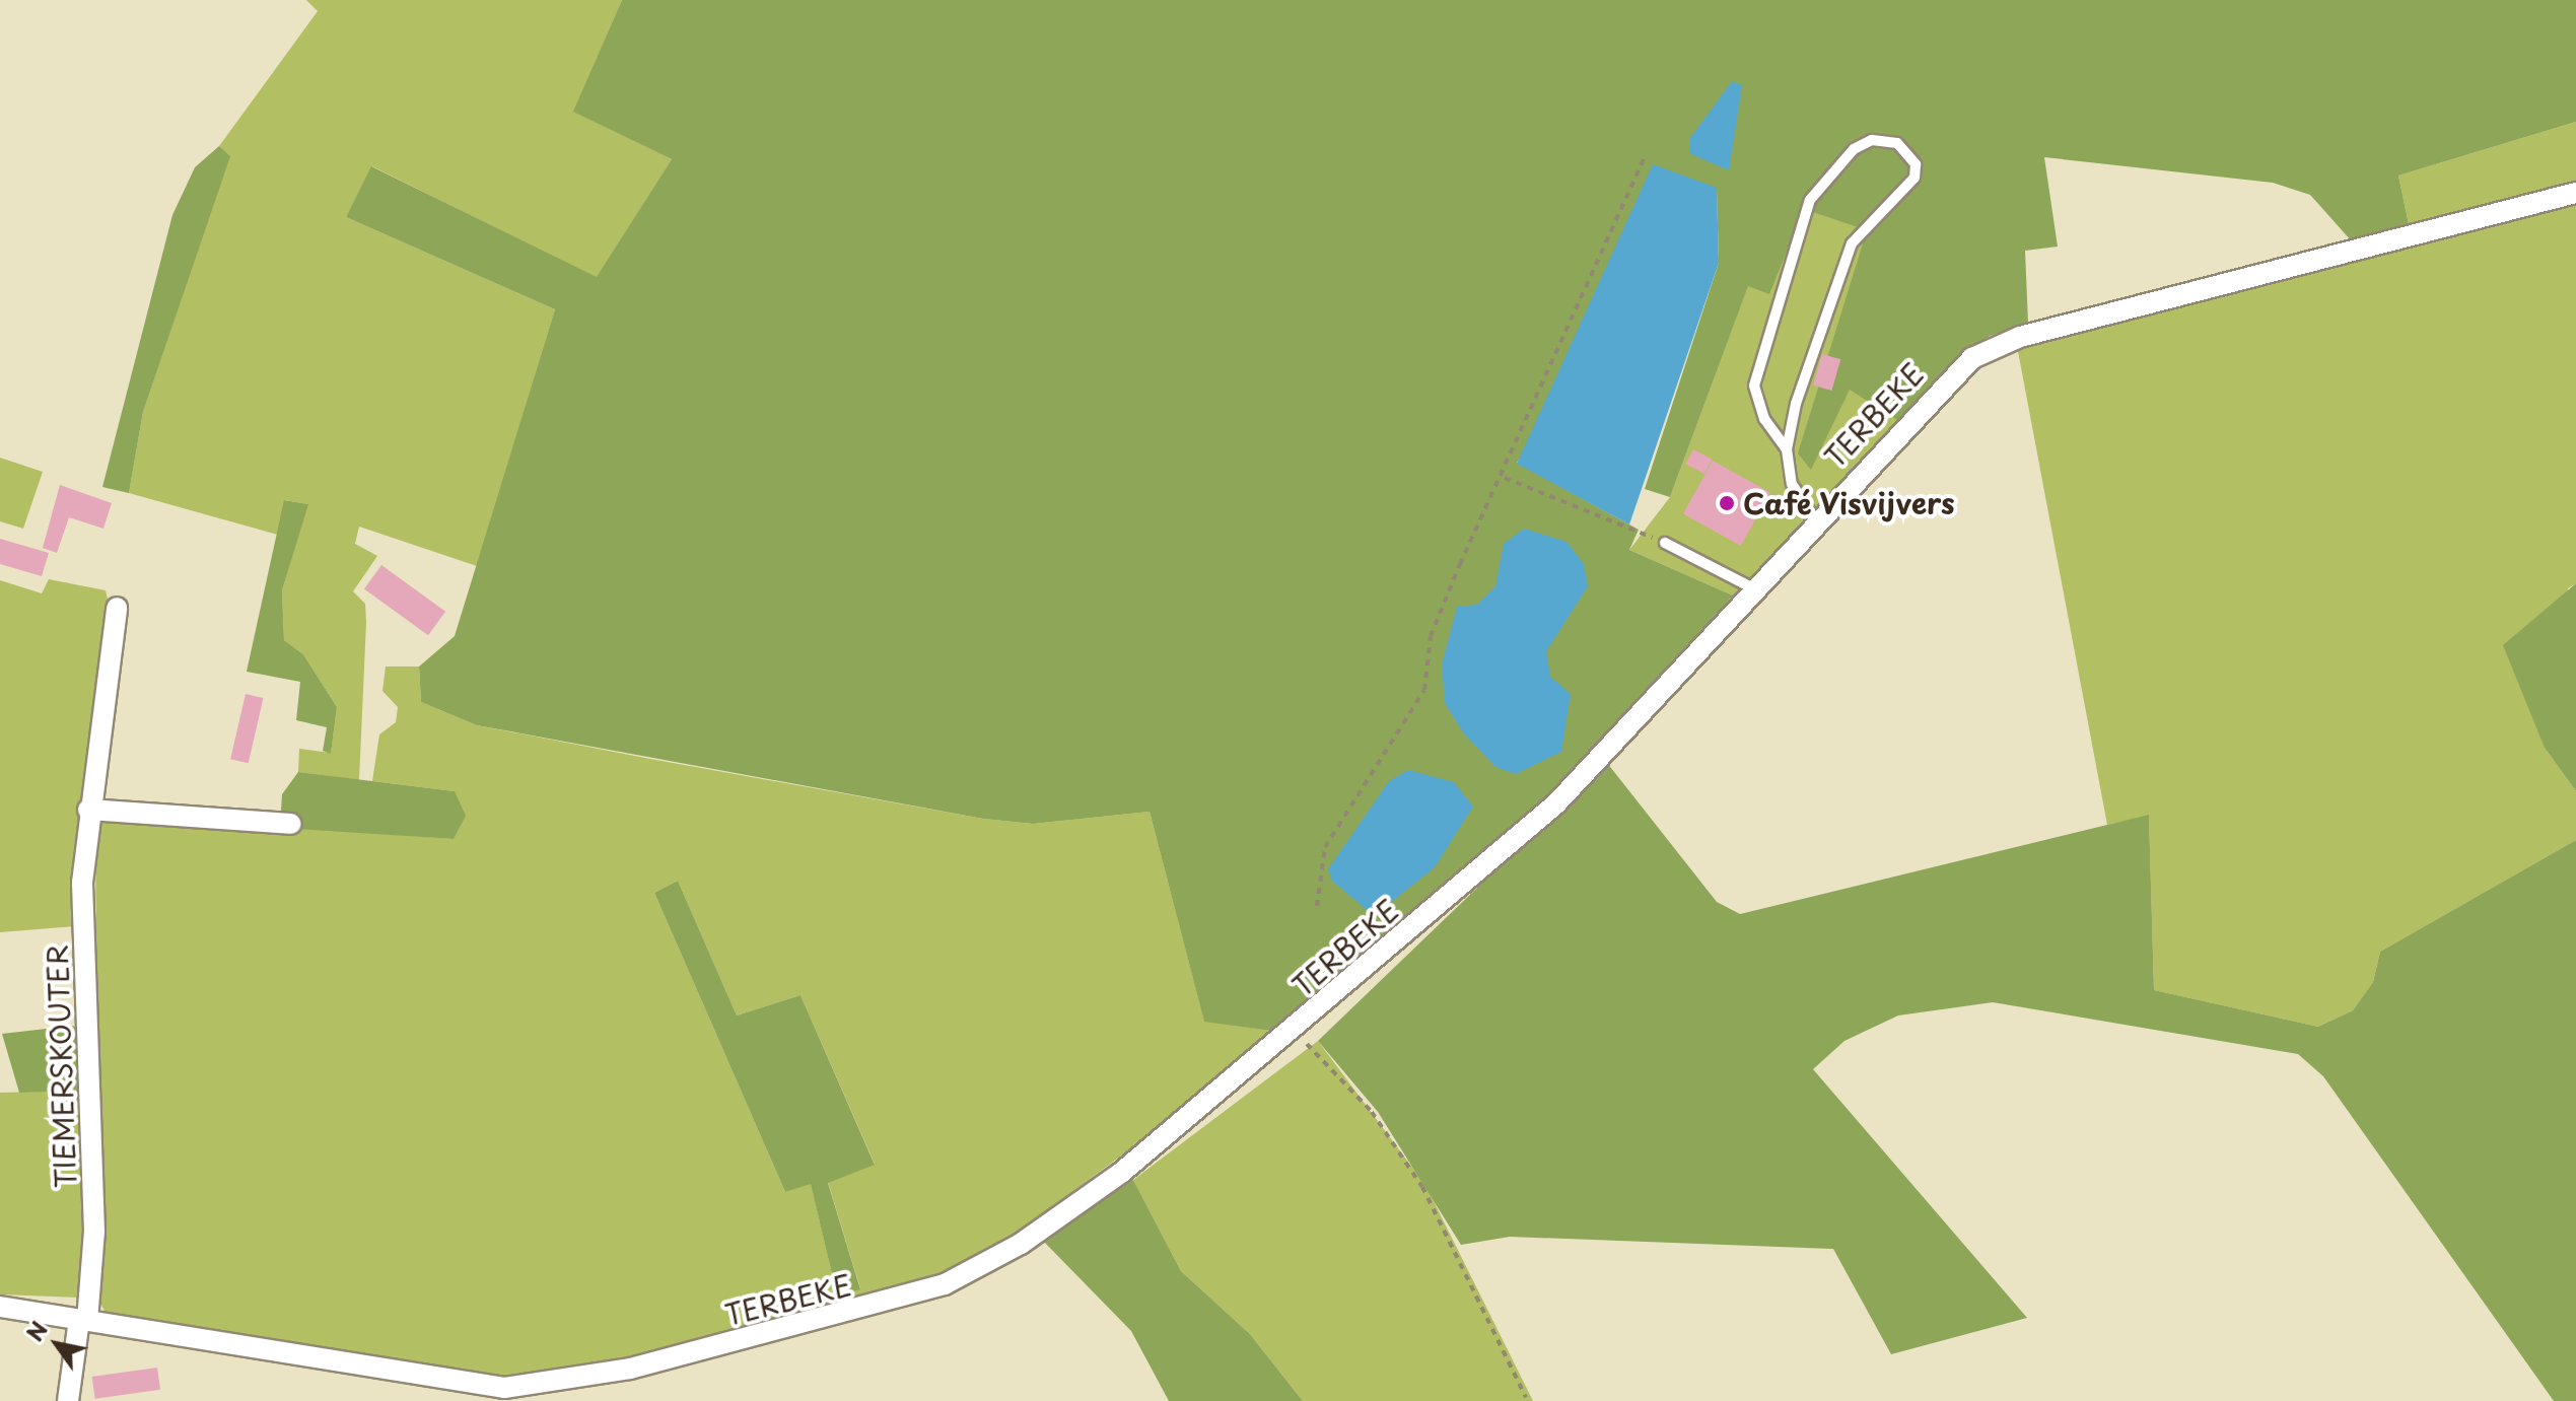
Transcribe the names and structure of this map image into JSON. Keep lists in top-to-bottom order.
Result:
{
  "streets": {
    "street": ["TERBEKE", "TIEMERSKOUTER"]
  },
  "crossings": [
    ["TERBEKE", "TIEMERSKOUTER"]
  ],
  "places": ["Café Visvijvers"],
  "north": "top left"
}
